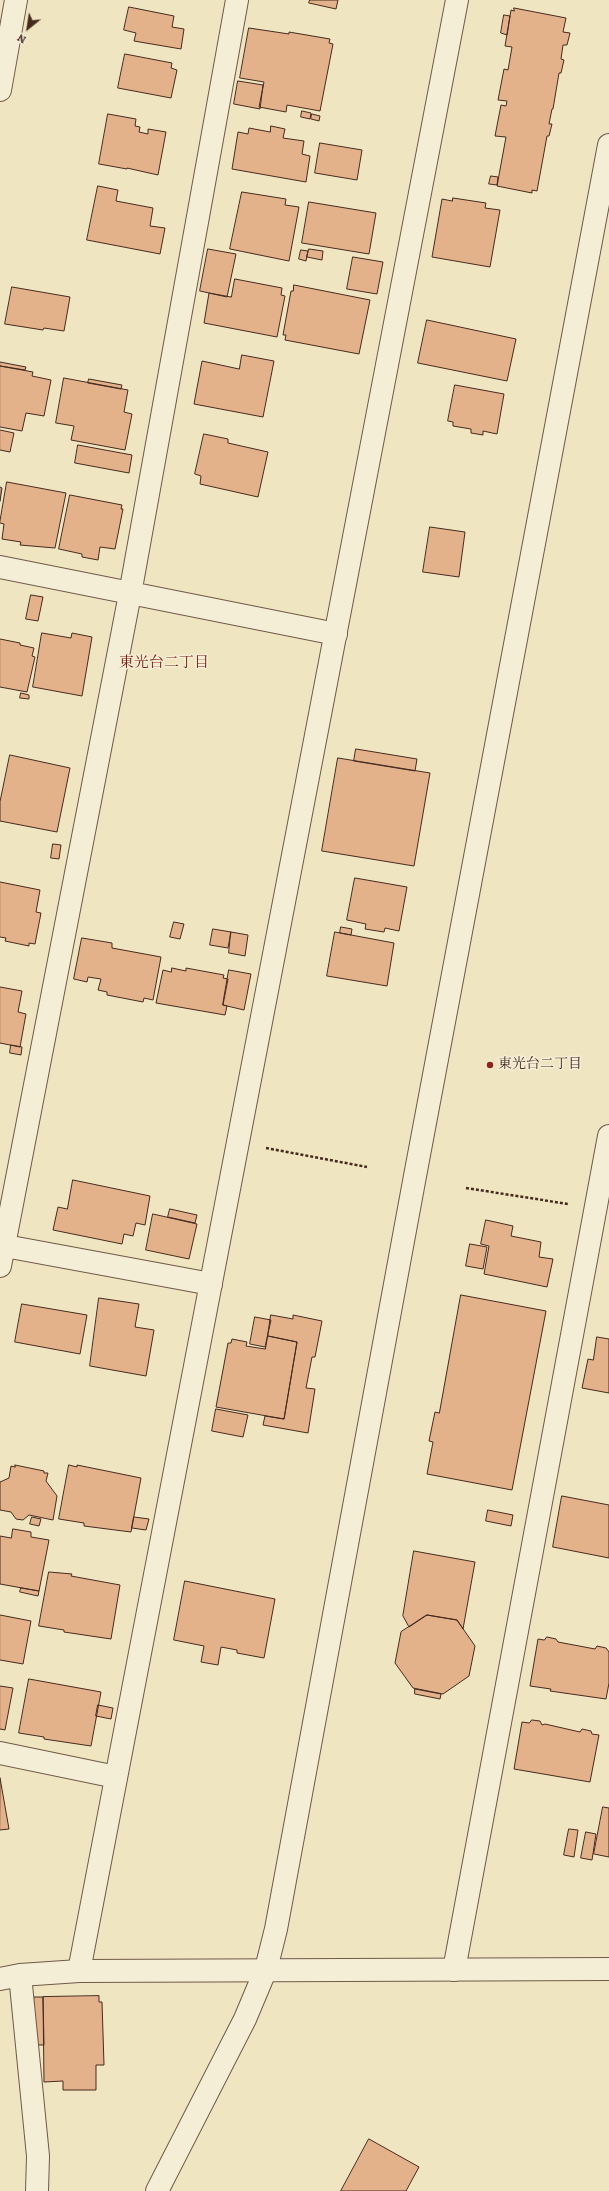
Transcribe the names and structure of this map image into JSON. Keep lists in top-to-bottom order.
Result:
{
  "districts": ["東光台二丁目"],
  "places": ["東光台二丁目"],
  "north": "bottom left"
}
